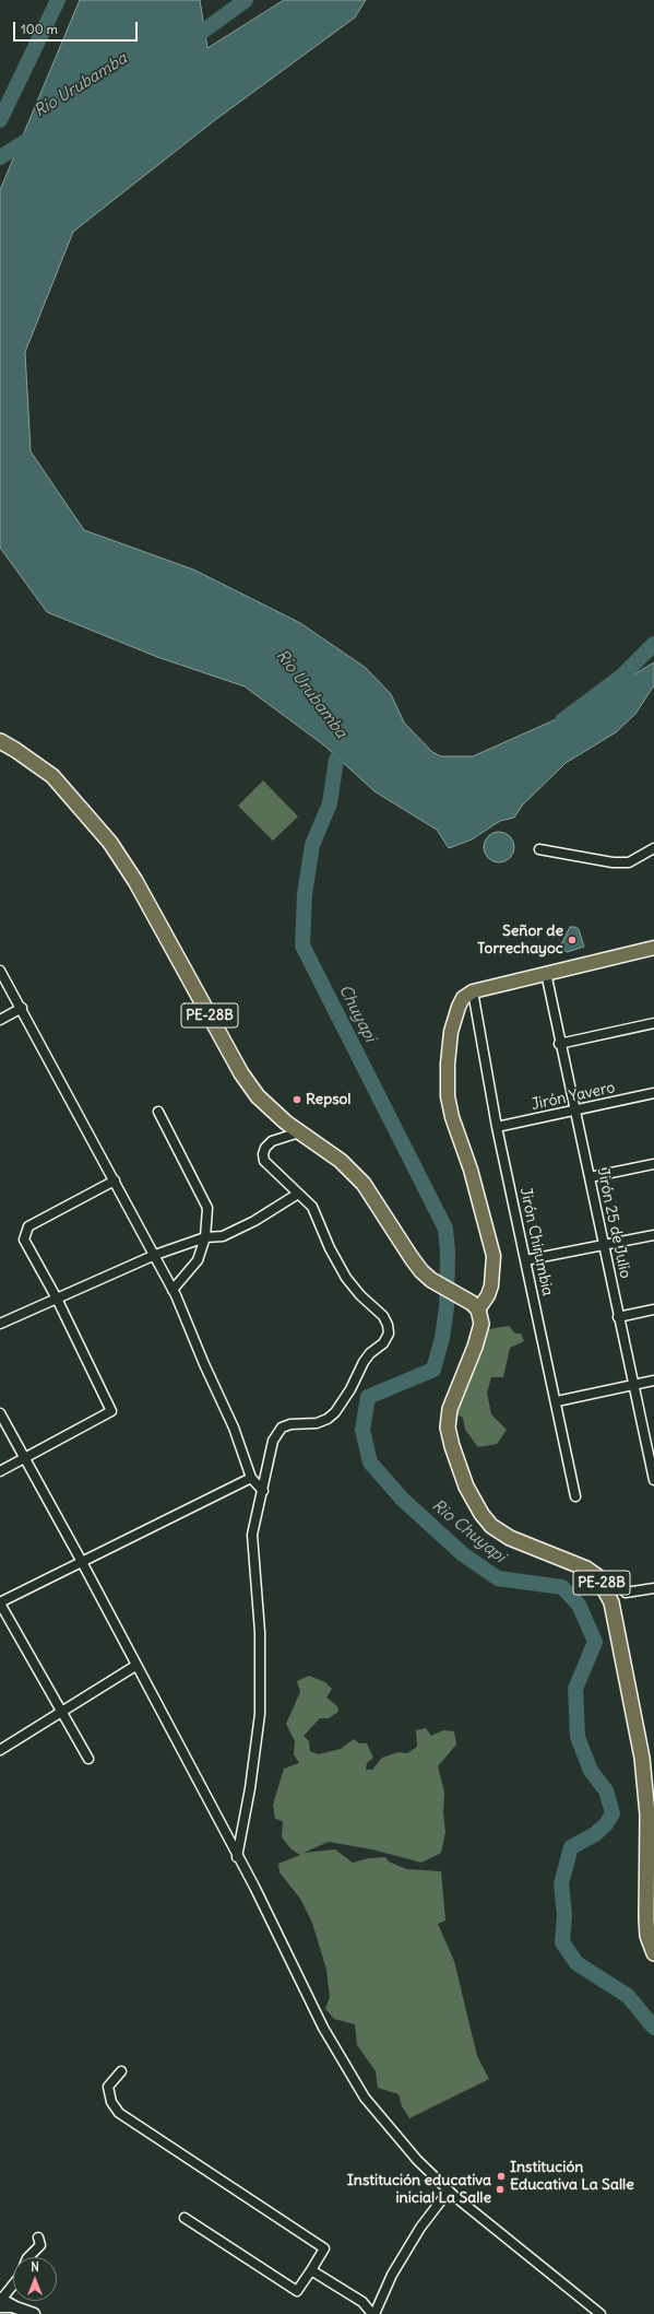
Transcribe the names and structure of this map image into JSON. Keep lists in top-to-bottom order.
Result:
{
  "streets": {
    "highway": ["PE-28B"],
    "street": ["Jirón Yavero", "Jirón 25 de Julio", "Jirón Chirumbia"]
  },
  "crossings": [
    ["Jirón Yavero", "Jirón 25 de Julio"],
    ["Jirón Yavero", "Jirón Chirumbia"]
  ],
  "water": ["Río Urubamba", "Chuyapi", "Rio Chuyapi"],
  "places": [
    "Señor de Torrechayoc",
    "Repsol",
    "Institución Educativa La Salle",
    "Institución educativa inicial La Salle"
  ],
  "scale_bar": "100 m",
  "north": "top"
}
